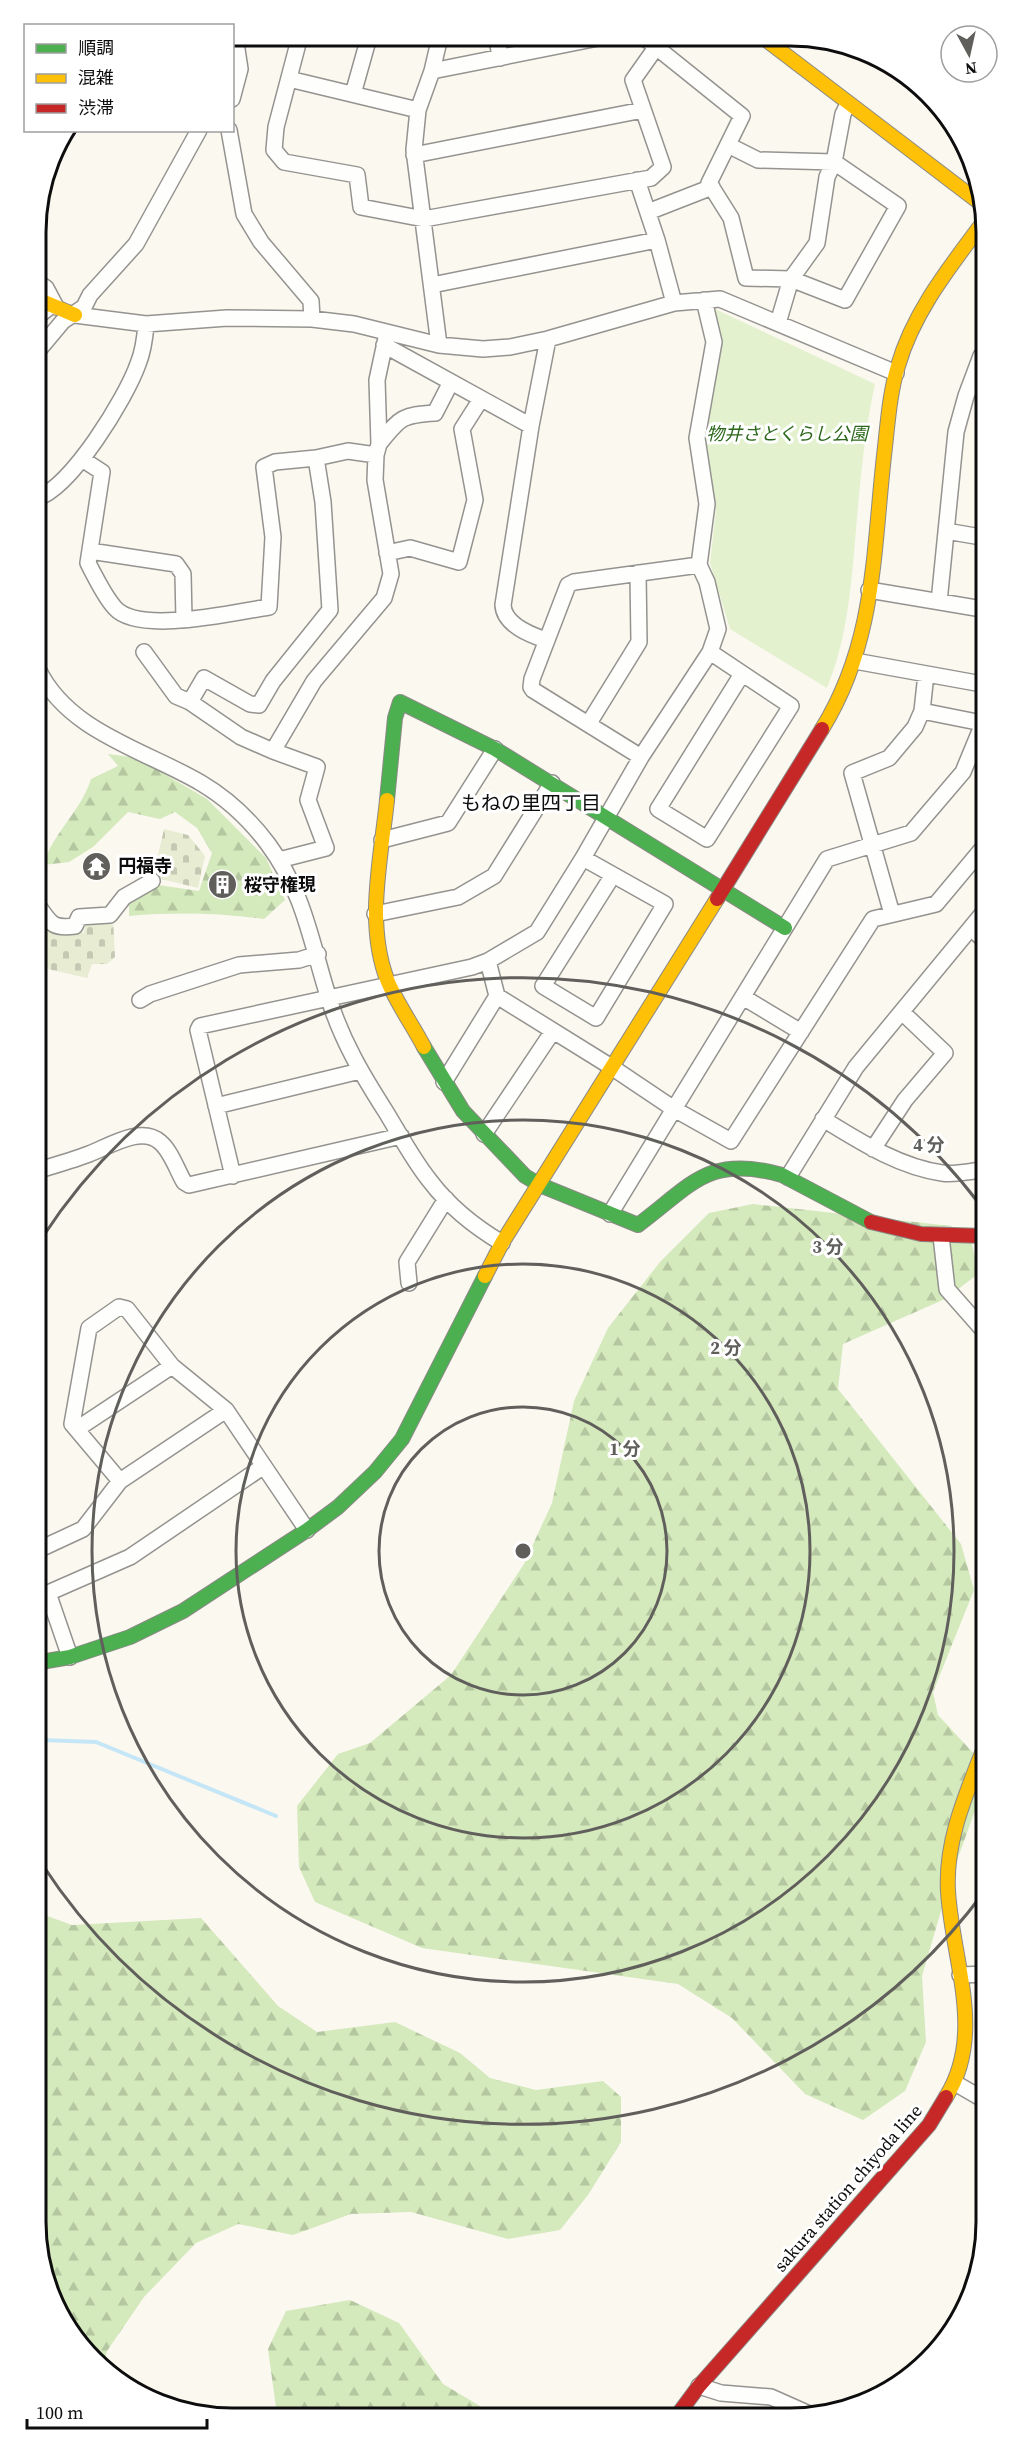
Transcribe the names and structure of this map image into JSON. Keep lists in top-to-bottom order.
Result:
{
  "streets": {
    "street": ["sakura station chiyoda line"]
  },
  "districts": ["もねの里四丁目"],
  "parks": ["物井さとくらし公園"],
  "places": {
    "temple": ["円福寺"],
    "building": ["桜守権現"]
  },
  "legend": ["順調", "混雑", "渋滞"],
  "scale_bar": "100 m",
  "north": "bottom",
  "rings": [
    "4 分",
    "3 分",
    "2 分",
    "1 分"
  ]
}
